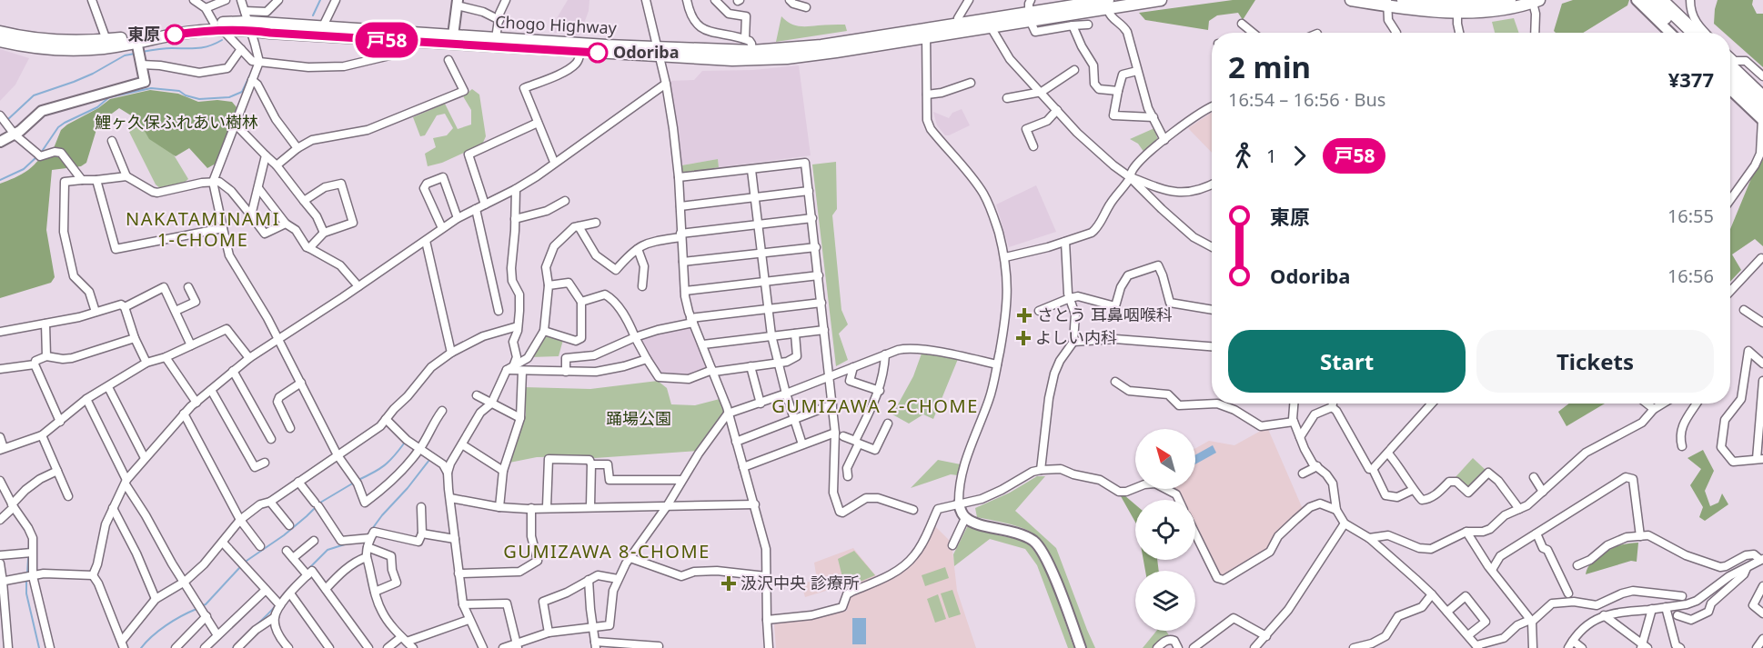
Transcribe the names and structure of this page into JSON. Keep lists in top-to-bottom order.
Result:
{
  "streets": {
    "main road": ["Chogo Highway"]
  },
  "districts": ["NAKATAMINAMI 1-CHOME", "GUMIZAWA 2-CHOME", "GUMIZAWA 8-CHOME"],
  "parks": ["鯉ヶ久保ふれあい樹林", "踊場公園"],
  "places": {
    "other": ["東原", "Odoriba"],
    "health": ["さとう 耳鼻咽喉科", "よしい内科", "汲沢中央 診療所"]
  },
  "lines": ["bus line 戸58"],
  "north": "top left",
  "page": {
    "on_map": "戸58",
    "heading": ["2 min", "16:54 – 16:56 · Bus", "¥377"],
    "legs": ["1", "戸58"],
    "list": [
      {
        "name": "東原",
        "value": "16:55"
      },
      {
        "name": "Odoriba",
        "value": "16:56"
      }
    ],
    "buttons": ["Start", "Tickets"]
  }
}
